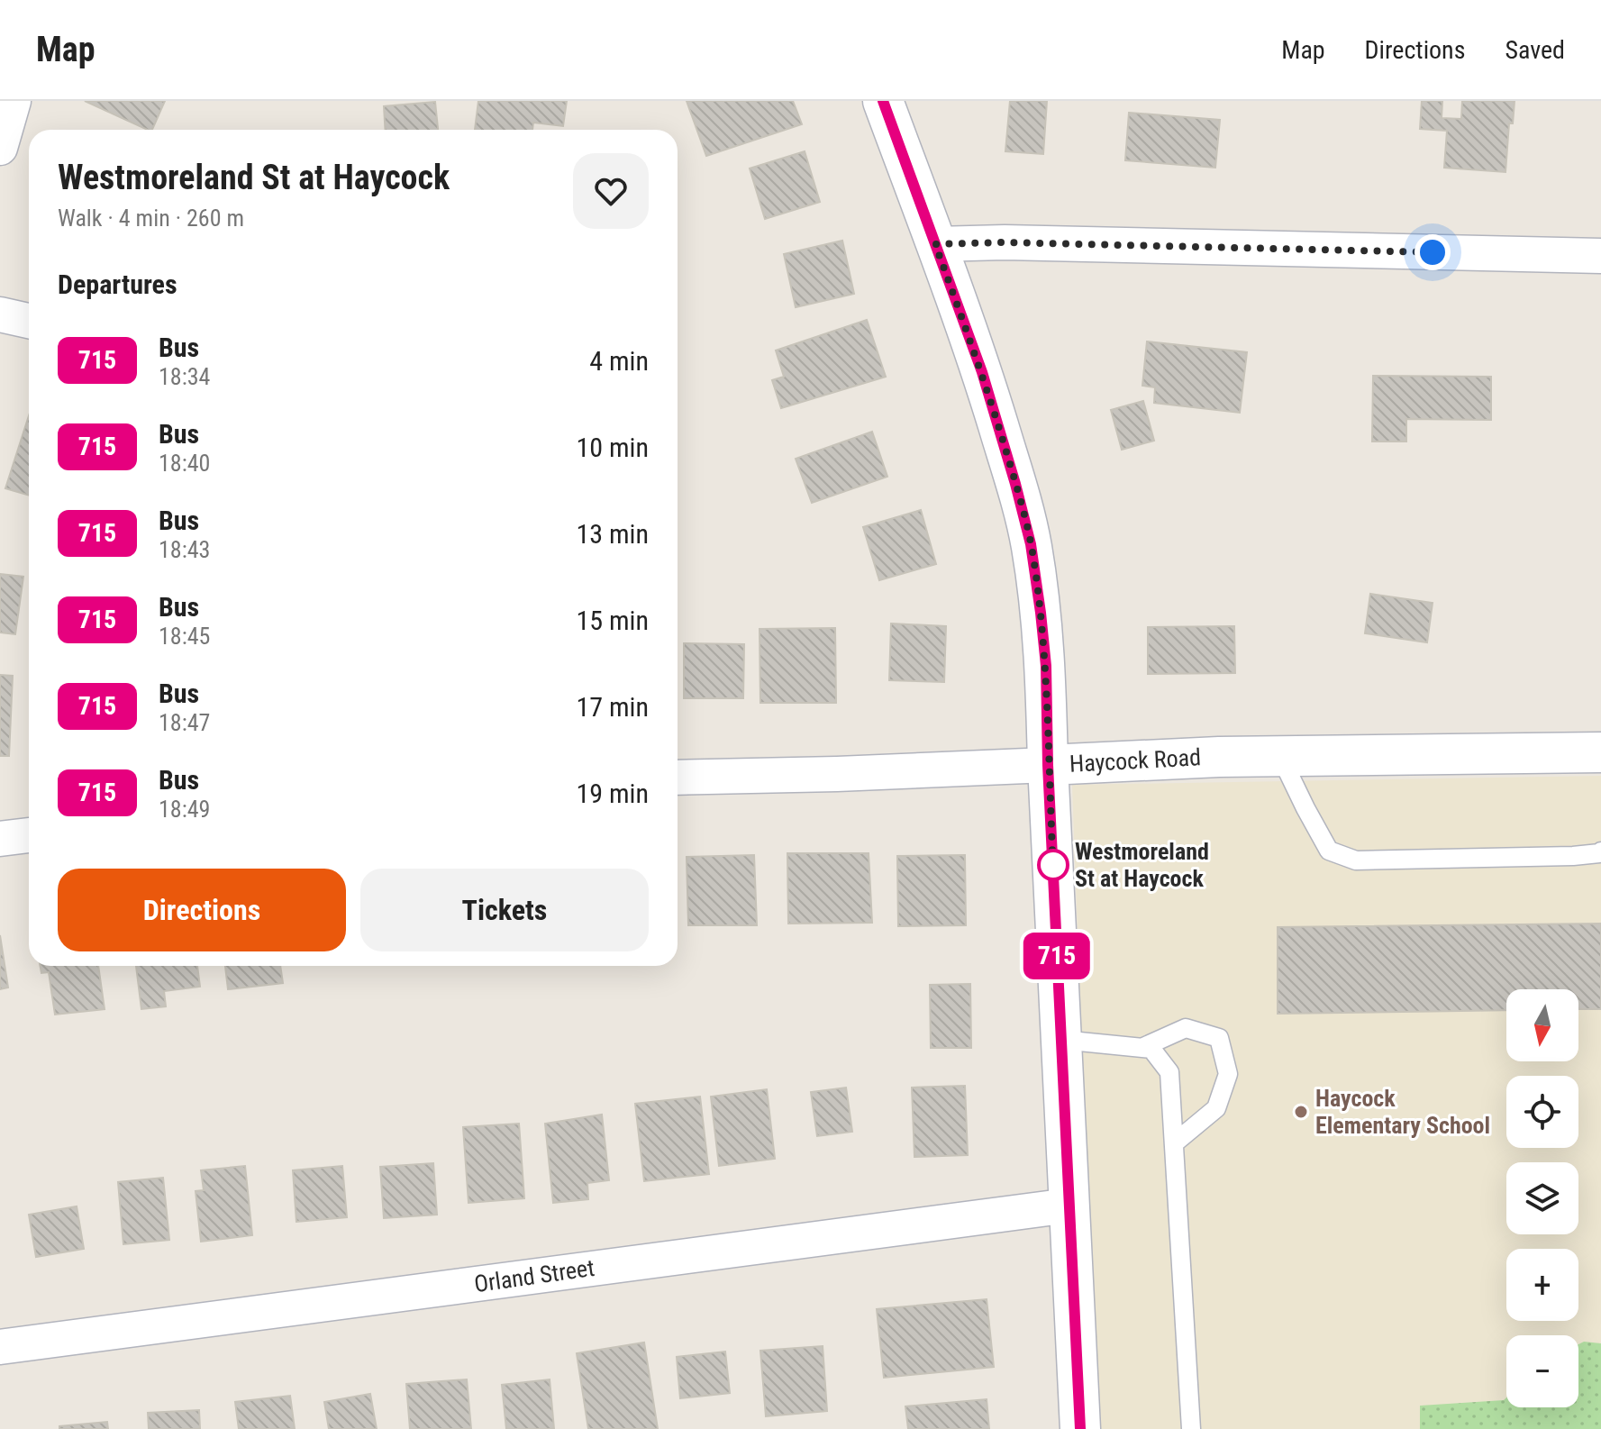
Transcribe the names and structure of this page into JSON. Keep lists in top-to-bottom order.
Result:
{
  "streets": {
    "main road": ["Haycock Road"],
    "street": ["Orland Street"]
  },
  "places": ["Westmoreland St at Haycock", "Haycock Elementary School"],
  "lines": ["bus line 715"],
  "north": "bottom",
  "page": {
    "header": "Map",
    "nav": ["Map", "Directions", "Saved"],
    "on_map": "715",
    "heading": [
      ["Westmoreland St at Haycock", "Walk · 4 min · 260 m"],
      "Departures"
    ],
    "list": [
      {
        "mark": "715",
        "name": "Bus",
        "note": "18:34",
        "value": "4 min"
      },
      {
        "mark": "715",
        "name": "Bus",
        "note": "18:40",
        "value": "10 min"
      },
      {
        "mark": "715",
        "name": "Bus",
        "note": "18:43",
        "value": "13 min"
      },
      {
        "mark": "715",
        "name": "Bus",
        "note": "18:45",
        "value": "15 min"
      },
      {
        "mark": "715",
        "name": "Bus",
        "note": "18:47",
        "value": "17 min"
      },
      {
        "mark": "715",
        "name": "Bus",
        "note": "18:49",
        "value": "19 min"
      }
    ],
    "buttons": ["Directions", "Tickets"],
    "map_buttons": ["+", "−"]
  }
}
